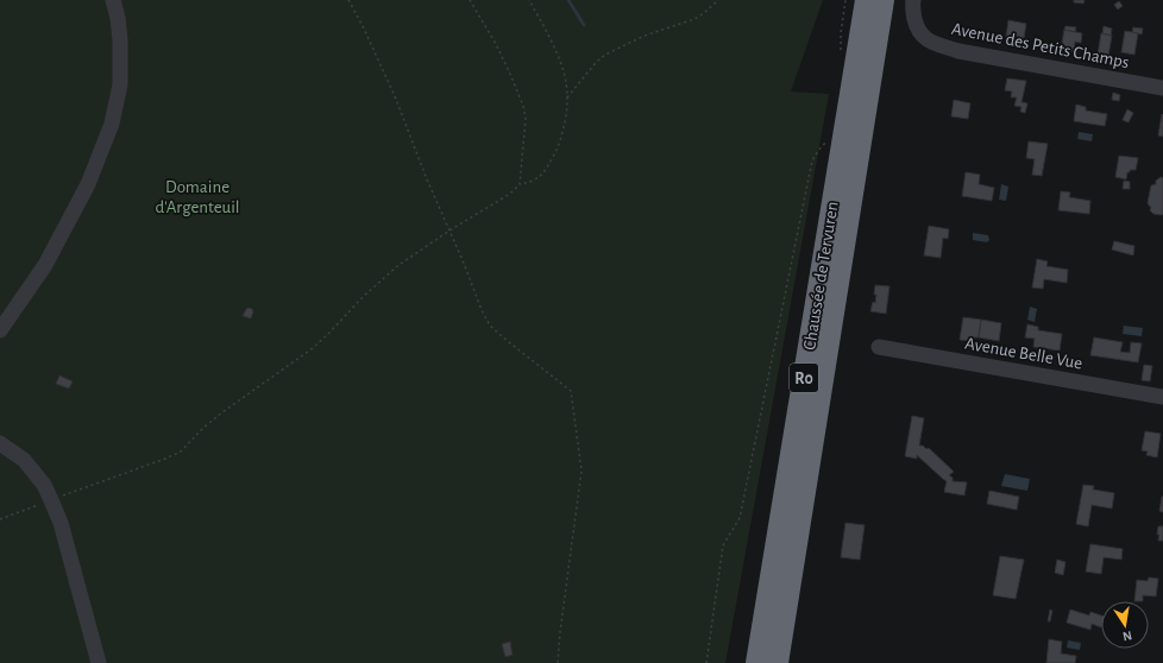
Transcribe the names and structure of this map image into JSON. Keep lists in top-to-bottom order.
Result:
{
  "streets": {
    "highway": ["Chaussée de Tervuren", "R0"],
    "street": ["Avenue des Petits Champs", "Avenue Belle Vue"]
  },
  "crossings": [
    ["Chaussée de Tervuren", "R0"]
  ],
  "parks": ["Domaine d'Argenteuil"],
  "north": "bottom"
}
